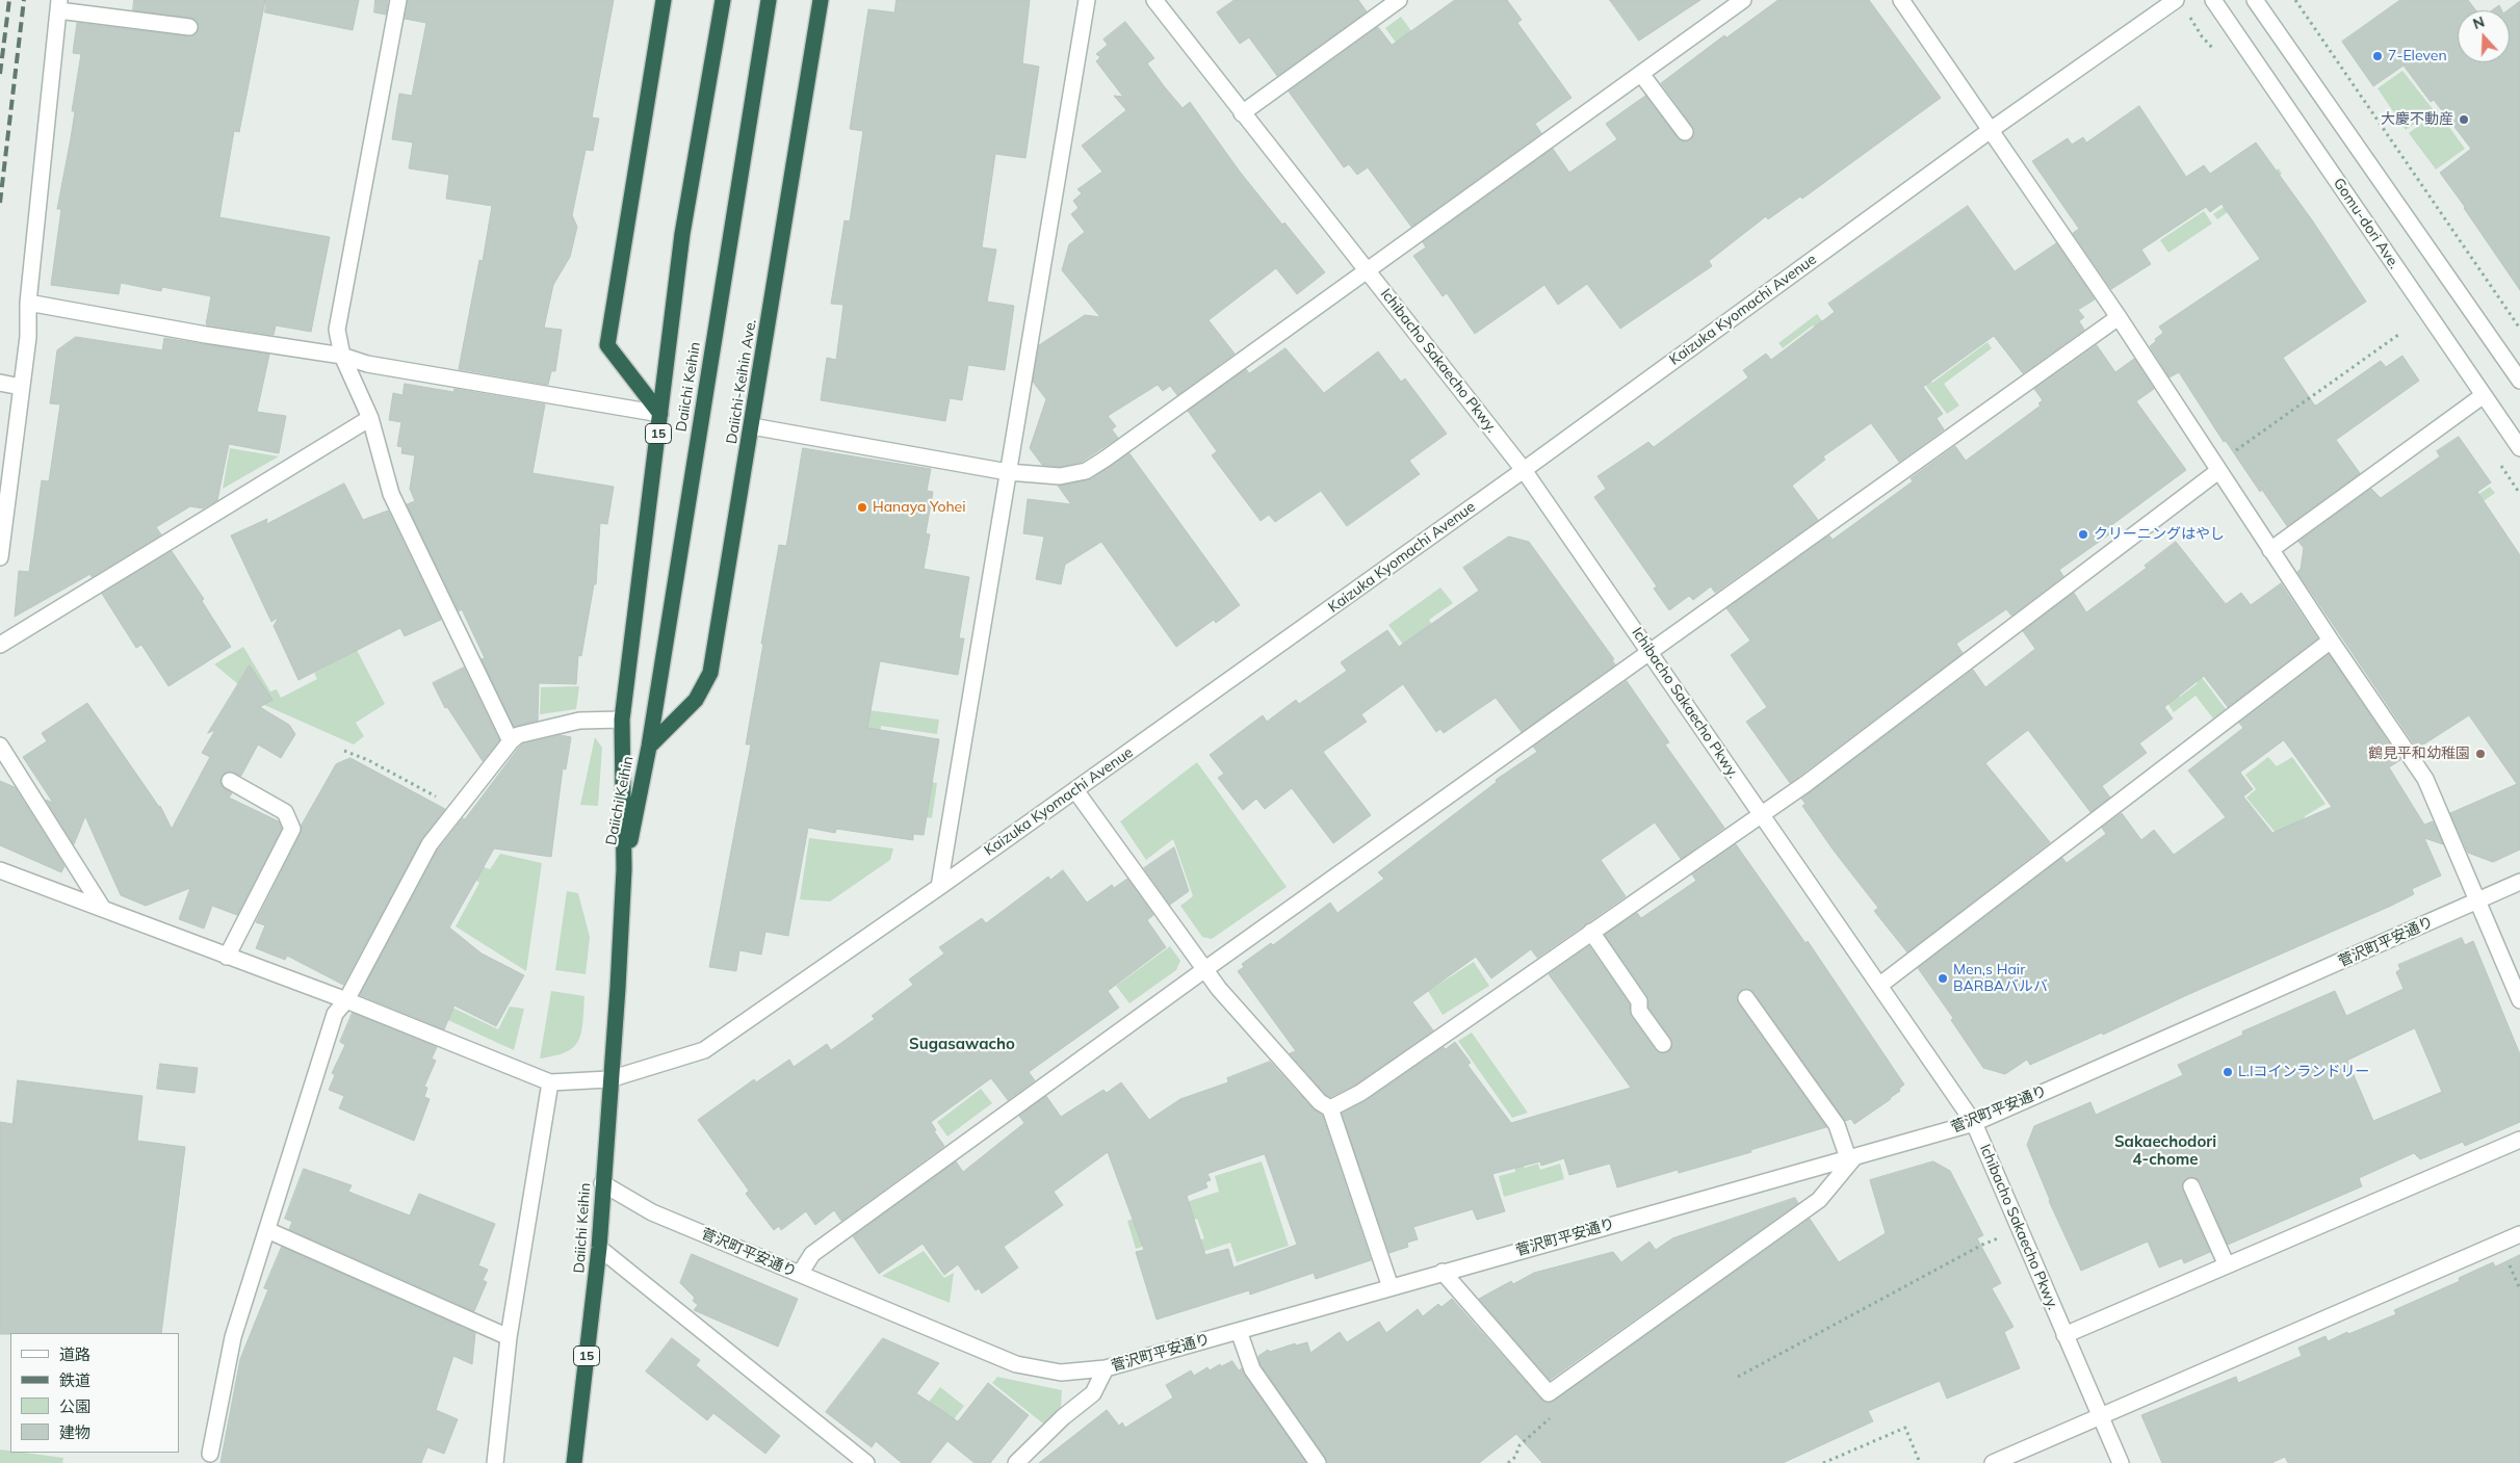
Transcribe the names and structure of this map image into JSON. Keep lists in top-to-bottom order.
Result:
{
  "streets": {
    "highway": ["Daiichi-Keihin Ave.", "Daiichi Keihin", "15"],
    "street": [
      "Gomu-dori Ave.",
      "Kaizuka Kyomachi Avenue",
      "Ichibacho Sakaecho Pkwy.",
      "菅沢町平安通り"
    ]
  },
  "crossings": [
    ["Kaizuka Kyomachi Avenue", "Ichibacho Sakaecho Pkwy."],
    ["Kaizuka Kyomachi Avenue", "Daiichi Keihin"],
    ["Ichibacho Sakaecho Pkwy.", "菅沢町平安通り"],
    ["Daiichi-Keihin Ave.", "Daiichi Keihin"],
    ["Daiichi Keihin", "15"],
    ["Daiichi Keihin", "菅沢町平安通り"]
  ],
  "districts": ["Sugasawacho", "Sakaechodori 4-chome"],
  "places": [
    "7-Eleven",
    "大慶不動産",
    "Hanaya Yohei",
    "クリーニングはやし",
    "鶴見平和幼稚園",
    "Men,s Hair BARBAバルバ",
    "L.Iコインランドリー"
  ],
  "legend": [
    "道路",
    "鉄道",
    "公園",
    "建物"
  ],
  "north": "top"
}
